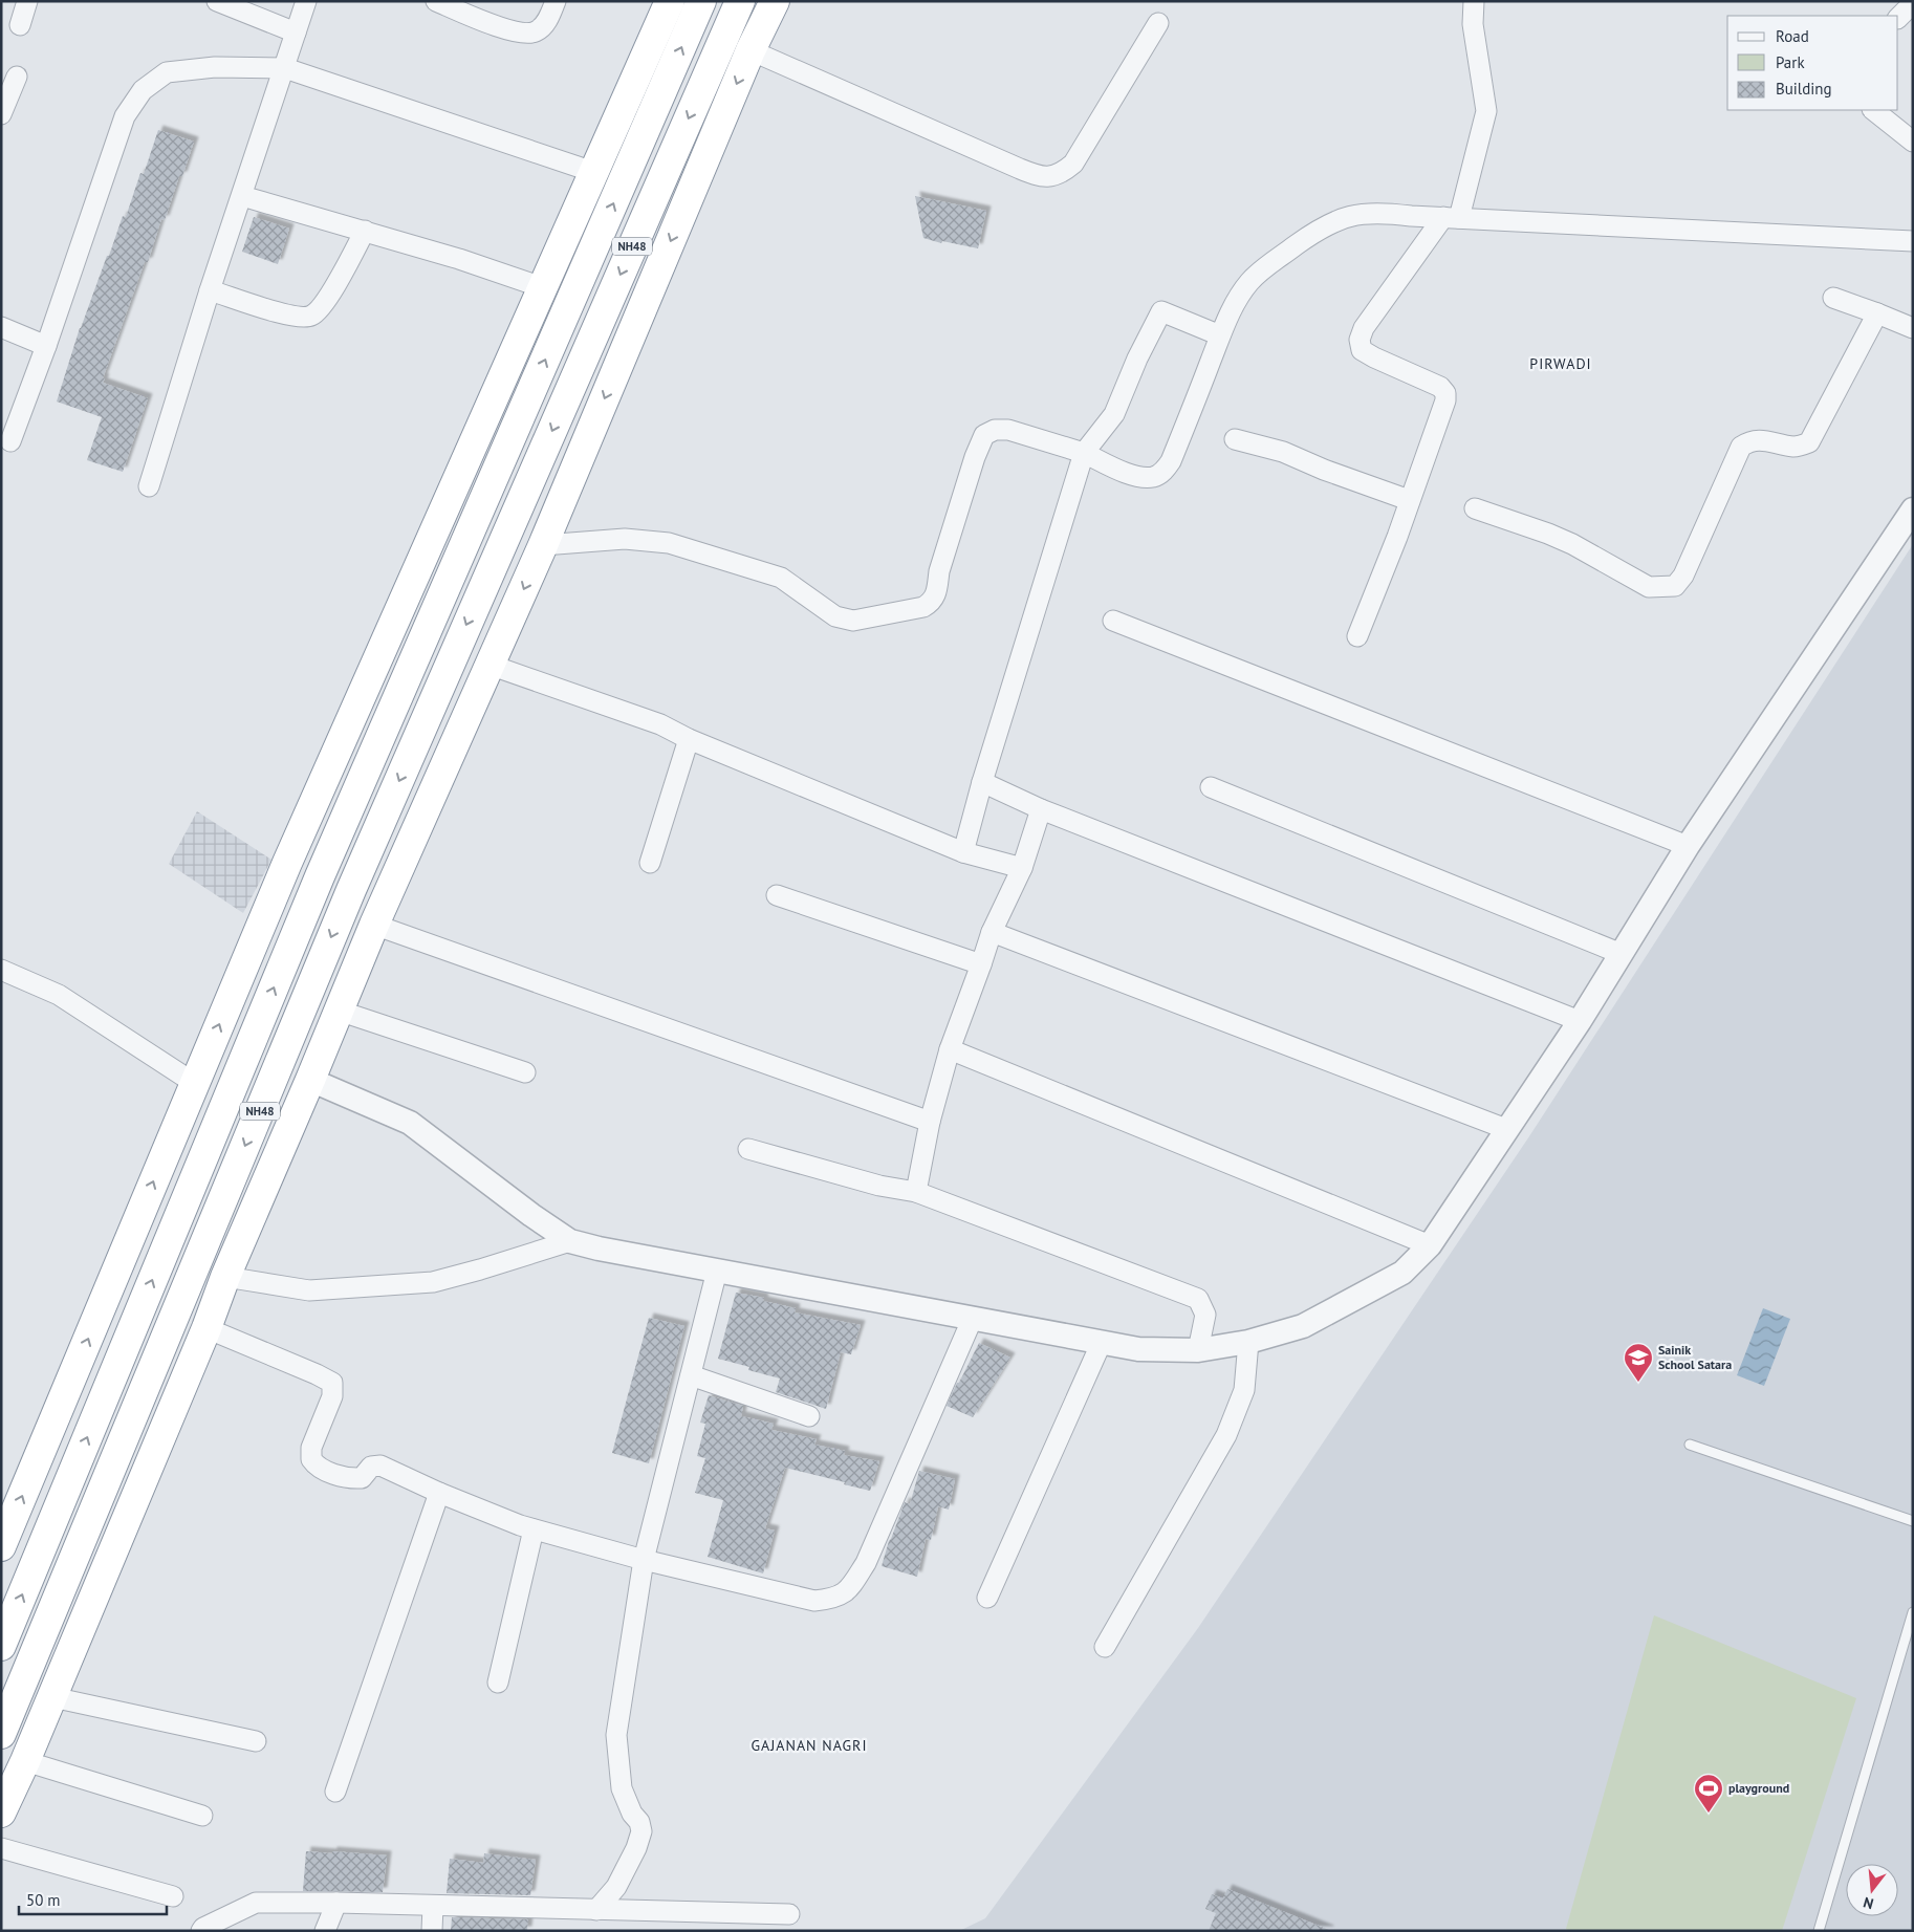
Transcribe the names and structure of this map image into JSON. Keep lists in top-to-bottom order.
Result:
{
  "streets": {
    "highway": ["NH48"]
  },
  "districts": ["PIRWADI", "GAJANAN NAGRI"],
  "places": {
    "school or university": ["Sainik School Satara"],
    "sports": ["playground"]
  },
  "legend": ["Road", "Park", "Building"],
  "scale_bar": "50 m",
  "north": "bottom"
}
